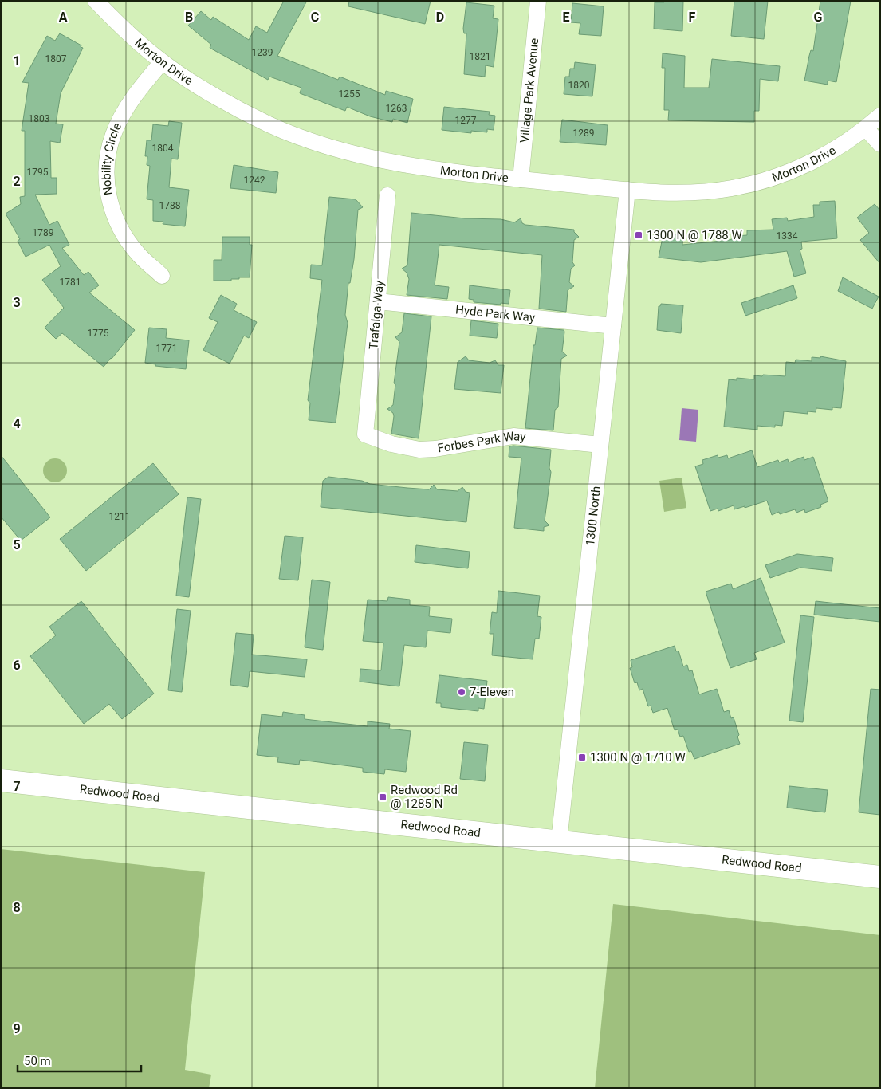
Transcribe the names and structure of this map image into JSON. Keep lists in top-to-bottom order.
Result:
{
  "streets": {
    "main road": ["Redwood Road"],
    "street": [
      "Morton Drive",
      "Village Park Avenue",
      "Nobility Circle",
      "Hyde Park Way",
      "Trafalga Way",
      "Forbes Park Way",
      "1300 North"
    ]
  },
  "crossings": [
    ["Morton Drive", "Village Park Avenue"],
    ["Morton Drive", "Nobility Circle"],
    ["Morton Drive", "1300 North"],
    ["Hyde Park Way", "Trafalga Way"],
    ["Hyde Park Way", "1300 North"],
    ["Trafalga Way", "Forbes Park Way"],
    ["Forbes Park Way", "1300 North"],
    ["1300 North", "Redwood Road"]
  ],
  "places": {
    "transit": ["1300 N @ 1788 W", "1300 N @ 1710 W", "Redwood Rd @ 1285 N"],
    "other": ["7-Eleven"]
  },
  "house_numbers": [
    "1239",
    "1821",
    "1807",
    "1820",
    "1255",
    "1263",
    "1803",
    "1277",
    "1289",
    "1804",
    "1795",
    "1242",
    "1788",
    "1789",
    "1334",
    "1781",
    "1775",
    "1771",
    "1211"
  ],
  "scale_bar": "50 m",
  "grid": {
    "columns": [
      "A",
      "B",
      "C",
      "D",
      "E",
      "F",
      "G"
    ],
    "rows": [
      "1",
      "2",
      "3",
      "4",
      "5",
      "6",
      "7",
      "8",
      "9"
    ]
  }
}
